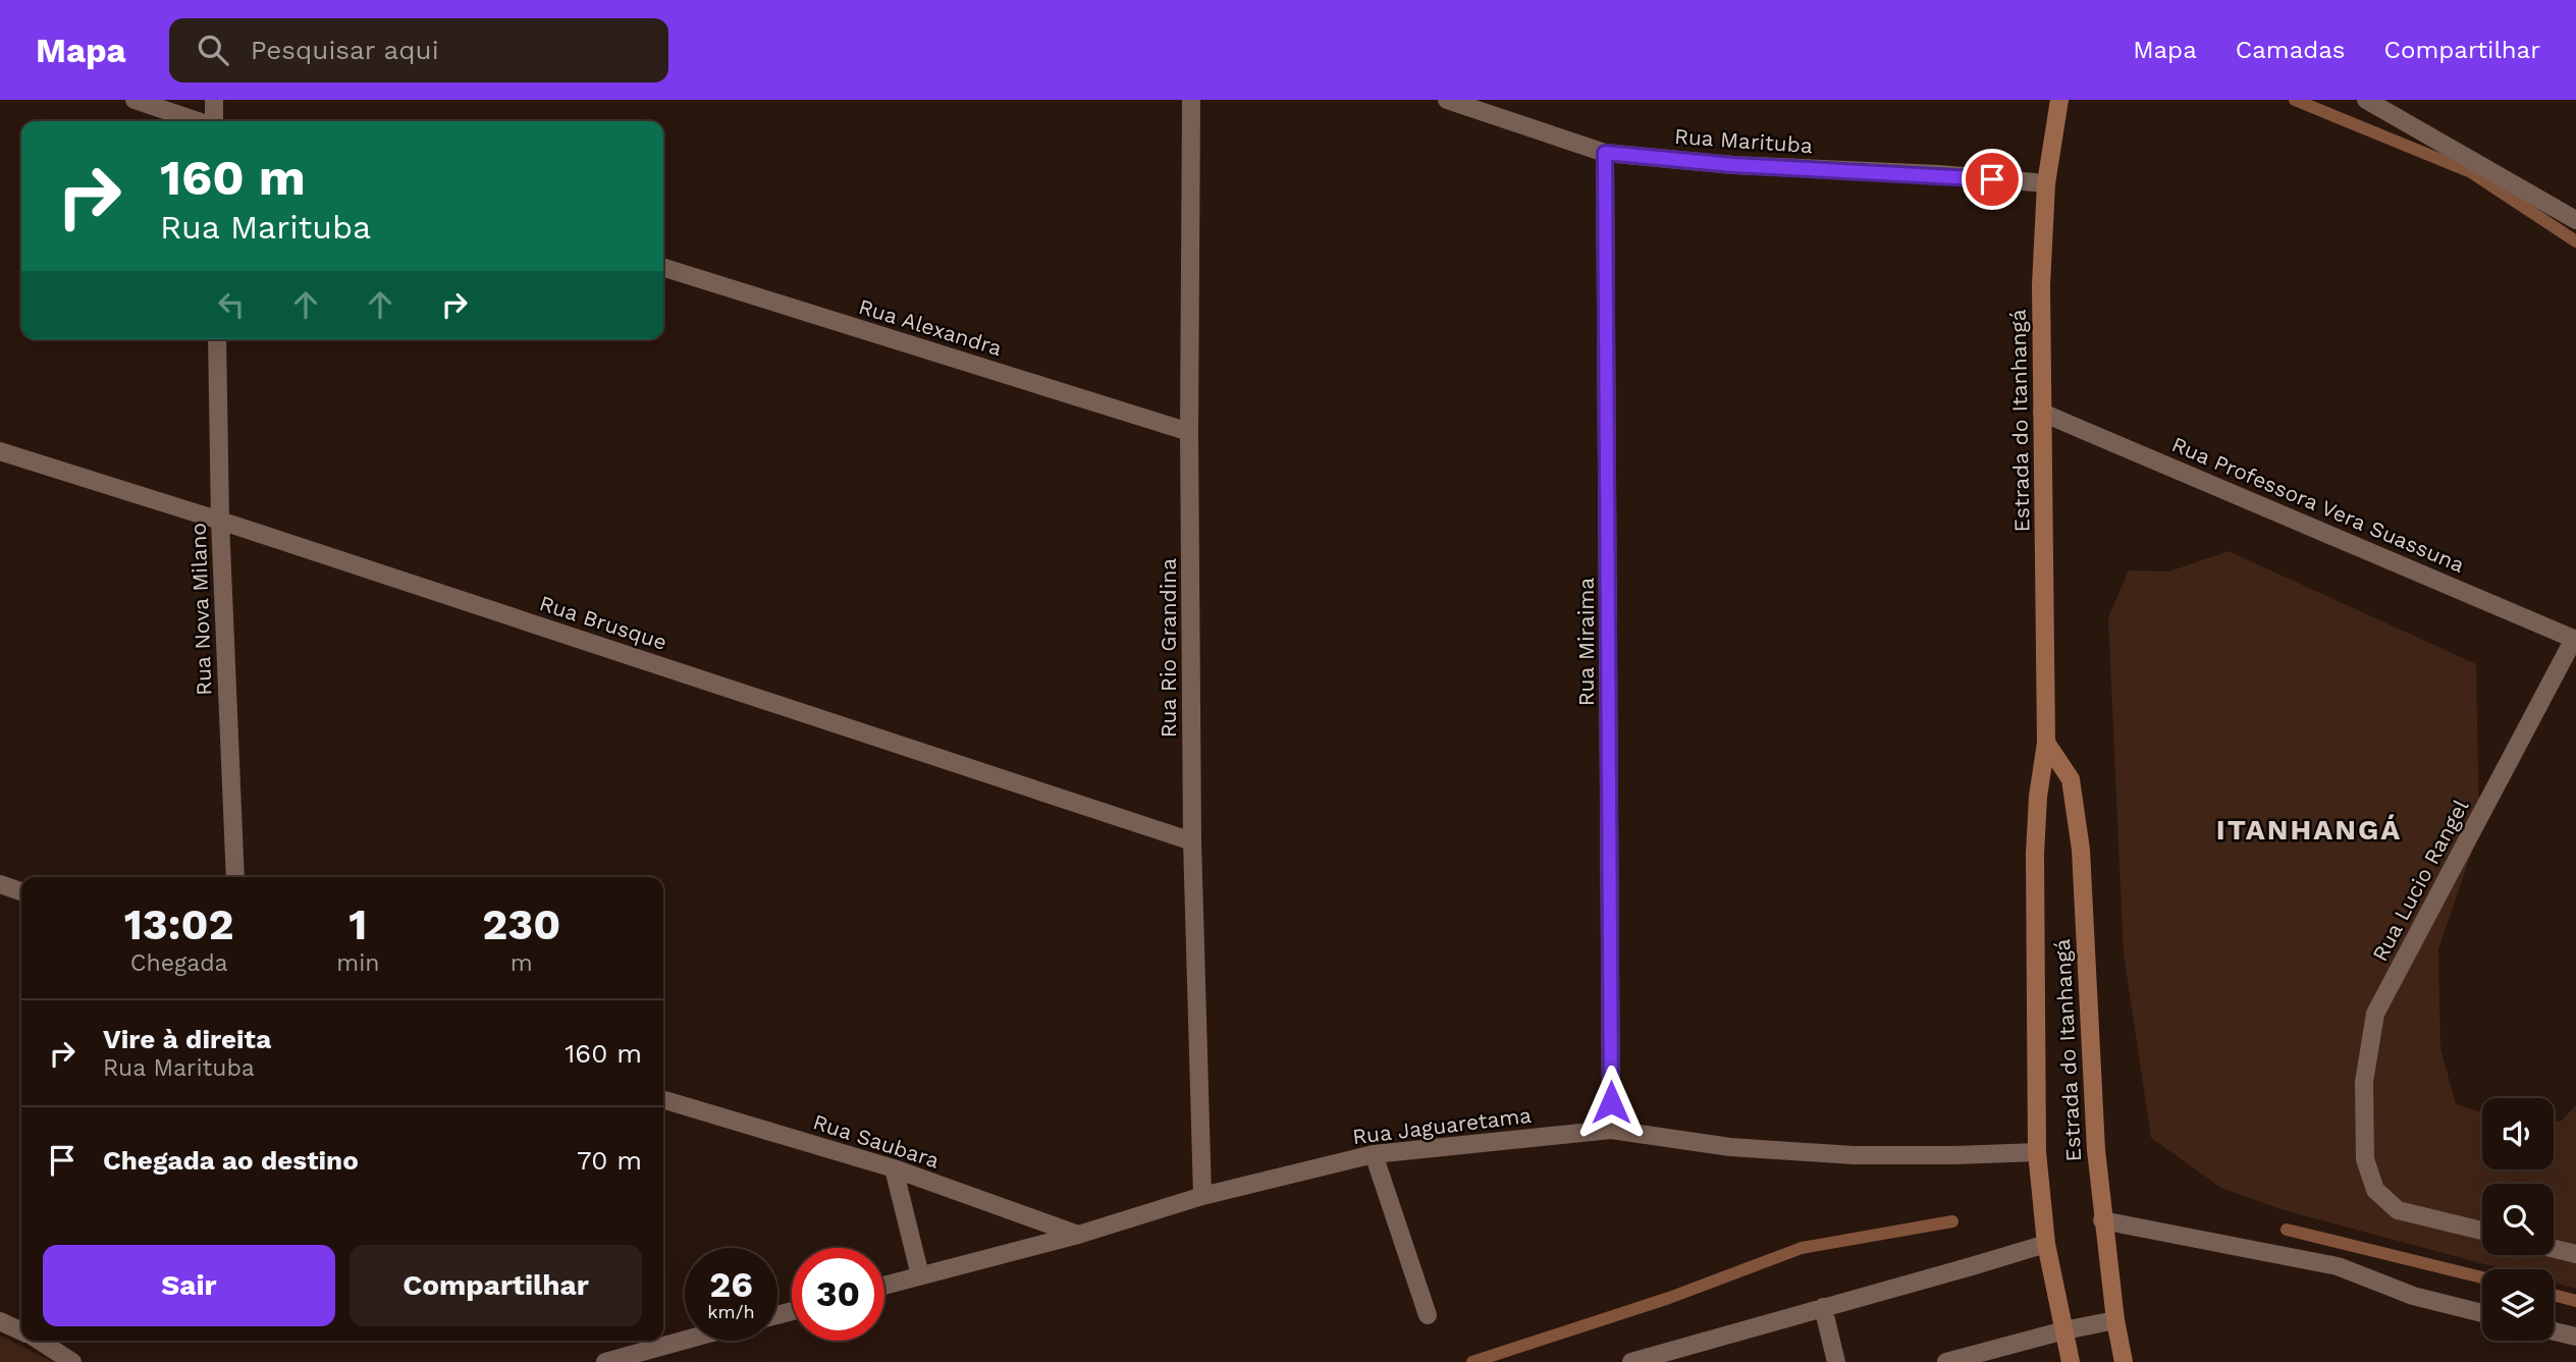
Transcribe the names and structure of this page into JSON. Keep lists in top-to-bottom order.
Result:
{
  "streets": {
    "main road": ["Estrada do Itanhangá"],
    "street": [
      "Rua Marituba",
      "Rua Alexandra",
      "Rua Professora Vera Suassuna",
      "Rua Nova Milano",
      "Rua Brusque",
      "Rua Miraima",
      "Rua Rio Grandina",
      "Rua Lucio Rangel",
      "Rua Jaguaretama",
      "Rua Saubara"
    ]
  },
  "crossings": [
    ["Rua Marituba", "Estrada do Itanhangá"],
    ["Rua Marituba", "Rua Miraima"],
    ["Rua Alexandra", "Rua Rio Grandina"],
    ["Estrada do Itanhangá", "Rua Professora Vera Suassuna"],
    ["Estrada do Itanhangá", "Rua Jaguaretama"],
    ["Rua Professora Vera Suassuna", "Rua Lucio Rangel"],
    ["Rua Nova Milano", "Rua Brusque"],
    ["Rua Brusque", "Rua Rio Grandina"],
    ["Rua Miraima", "Rua Jaguaretama"],
    ["Rua Rio Grandina", "Rua Jaguaretama"],
    ["Rua Jaguaretama", "Rua Saubara"]
  ],
  "districts": ["ITANHANGÁ"],
  "page": {
    "header": "Mapa",
    "search": "Pesquisar aqui",
    "nav": ["Mapa", "Camadas", "Compartilhar"],
    "turn": ["160 m", "Rua Marituba"],
    "eta": [
      "13:02",
      "Chegada",
      "1",
      "min",
      "230",
      "m"
    ],
    "list": [
      {
        "name": "Vire à direita",
        "note": "Rua Marituba",
        "value": "160 m"
      },
      {
        "name": "Chegada ao destino",
        "value": "70 m"
      }
    ],
    "buttons": ["Sair", "Compartilhar"],
    "speed": "26 km/h",
    "limit": "30"
  }
}
